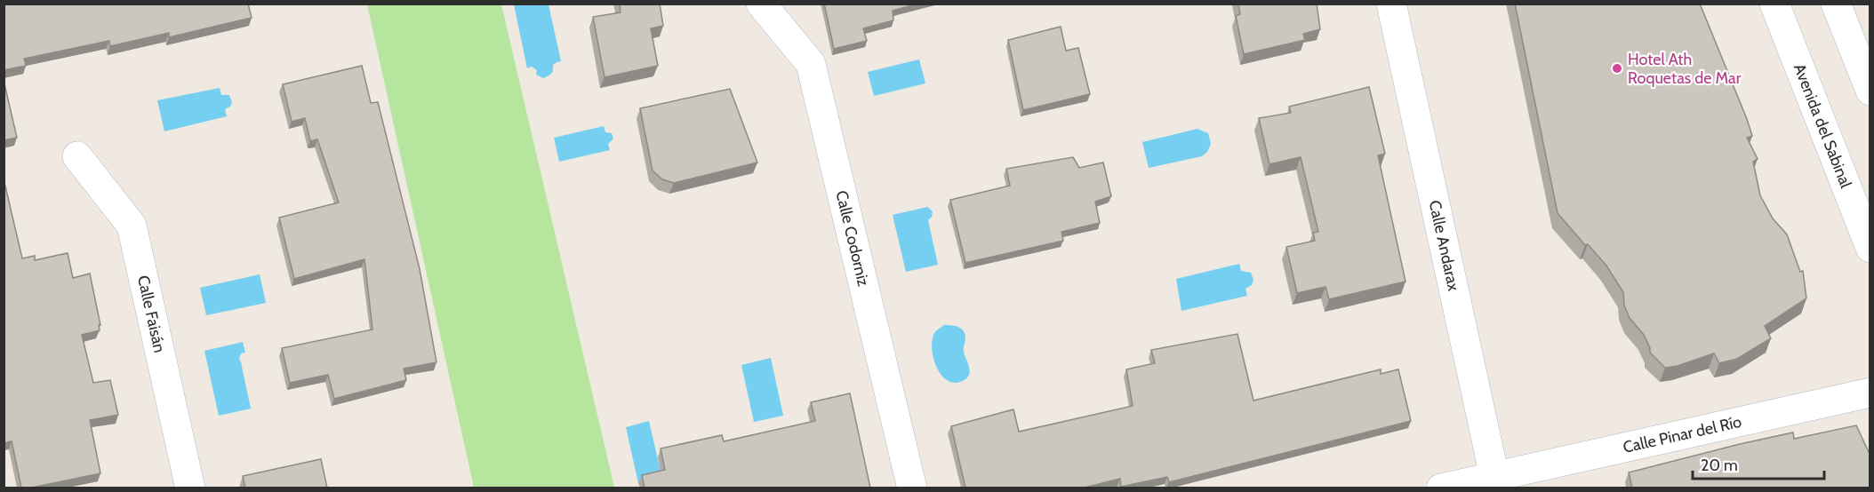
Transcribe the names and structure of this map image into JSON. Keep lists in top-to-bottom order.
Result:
{
  "streets": {
    "street": [
      "Avenida del Sabinal",
      "Calle Codorniz",
      "Calle Andarax",
      "Calle Faisán",
      "Calle Pinar del Río"
    ]
  },
  "crossings": [
    ["Calle Andarax", "Calle Pinar del Río"]
  ],
  "places": ["Hotel Ath Roquetas de Mar"],
  "scale_bar": "20 m"
}
